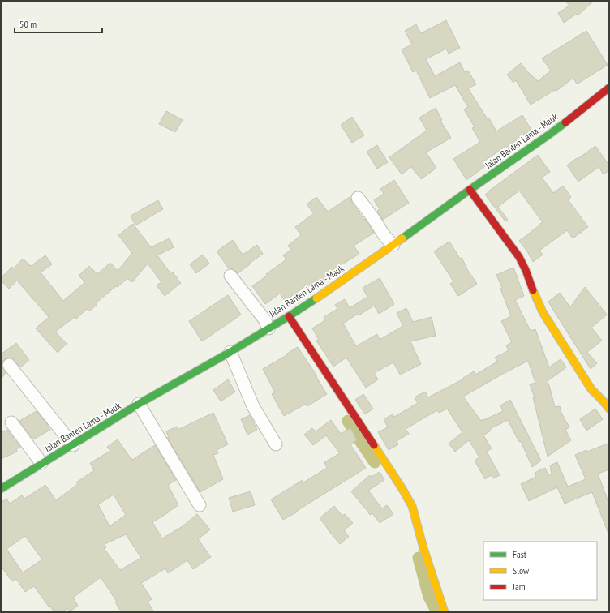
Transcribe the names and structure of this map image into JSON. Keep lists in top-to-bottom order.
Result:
{
  "streets": {
    "main road": ["Jalan Banten Lama - Mauk"]
  },
  "legend": ["Fast", "Slow", "Jam"],
  "scale_bar": "50 m"
}
